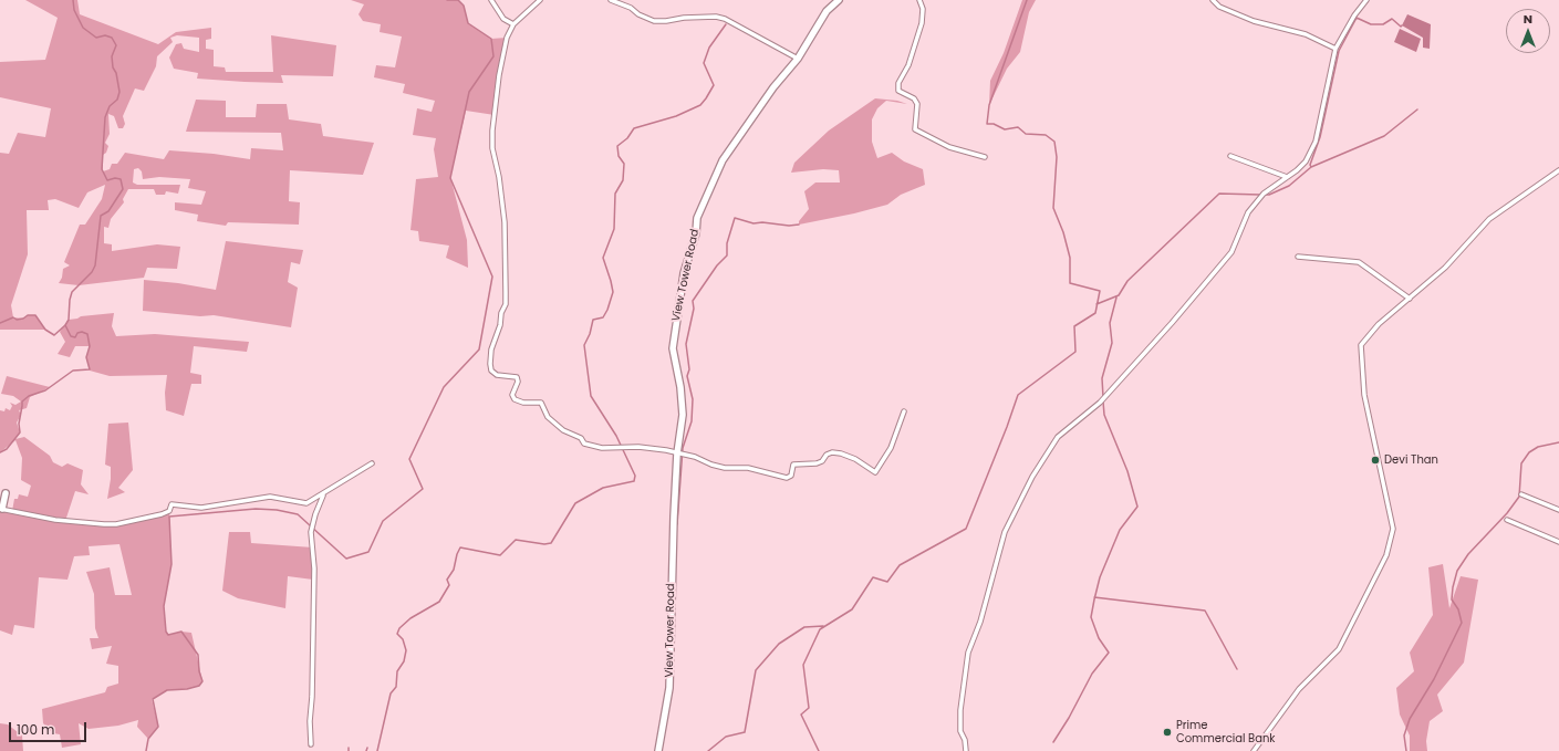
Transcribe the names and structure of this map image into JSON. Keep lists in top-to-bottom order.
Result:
{
  "streets": {
    "street": ["View Tower Road"]
  },
  "places": ["Devi Than", "Prime Commercial Bank"],
  "scale_bar": "100 m",
  "north": "top"
}
